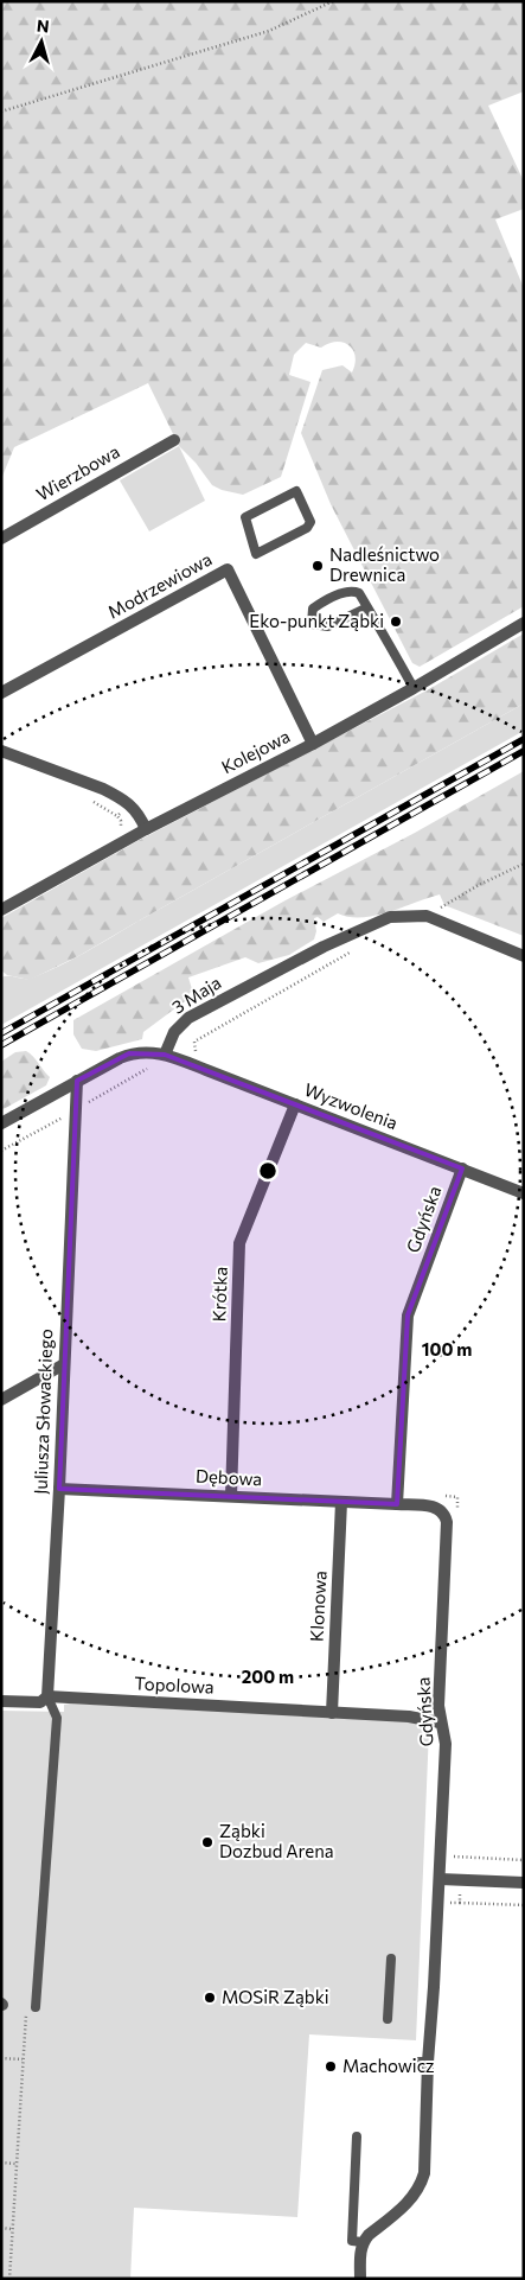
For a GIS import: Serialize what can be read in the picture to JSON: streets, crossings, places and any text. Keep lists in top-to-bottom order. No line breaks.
{"streets":{"street":["Wierzbowa","Modrzewiowa","Kolejowa","3 Maja","Wyzwolenia","Gdyńska","Krótka","Juliusza Słowackiego","Dębowa","Klonowa","Topolowa"]},"crossings":[["Modrzewiowa","Kolejowa"],["3 Maja","Wyzwolenia"],["Wyzwolenia","Gdyńska"],["Wyzwolenia","Krótka"],["Gdyńska","Dębowa"],["Gdyńska","Topolowa"],["Krótka","Dębowa"],["Juliusza Słowackiego","Dębowa"],["Juliusza Słowackiego","Topolowa"],["Dębowa","Klonowa"],["Klonowa","Topolowa"]],"places":["Nadleśnictwo Drewnica","Eko-punkt Ząbki","Ząbki Dozbud Arena","MOSiR Ząbki","Machowicz"],"north":"top","rings":["100 m","200 m"]}
